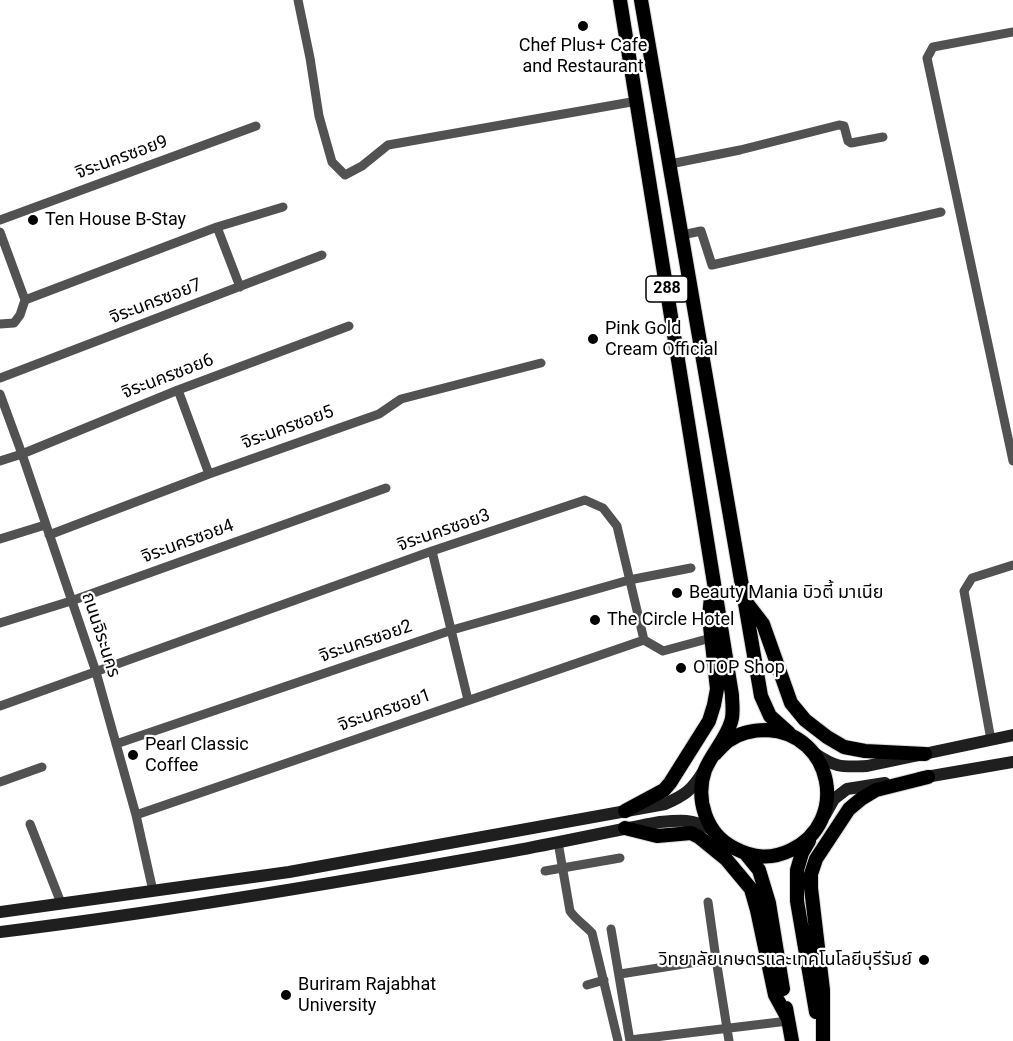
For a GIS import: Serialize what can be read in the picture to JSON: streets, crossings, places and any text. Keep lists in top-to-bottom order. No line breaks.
{"streets":{"main road":["288"],"street":["จิระนครซอย9","จิระนครซอย7","จิระนครซอย6","จิระนครซอย5","จิระนครซอย3","จิระนครซอย4","ถนนจิระนคร","จิระนครซอย2","จิระนครซอย1"]},"crossings":[["จิระนครซอย6","ถนนจิระนคร"],["จิระนครซอย5","ถนนจิระนคร"],["จิระนครซอย3","ถนนจิระนคร"],["จิระนครซอย3","จิระนครซอย2"],["จิระนครซอย3","จิระนครซอย1"],["จิระนครซอย4","ถนนจิระนคร"],["ถนนจิระนคร","จิระนครซอย2"],["ถนนจิระนคร","จิระนครซอย1"]],"places":["Chef Plus+ Cafe and Restaurant","Ten House B-Stay","Pink Gold Cream Official","Beauty Mania บิวตี้ มาเนีย","The Circle Hotel","OTOP Shop","Pearl Classic Coffee","วิทยาลัยเกษตรและเทคโนโลยีบุรีรัมย์","Buriram Rajabhat University"]}
